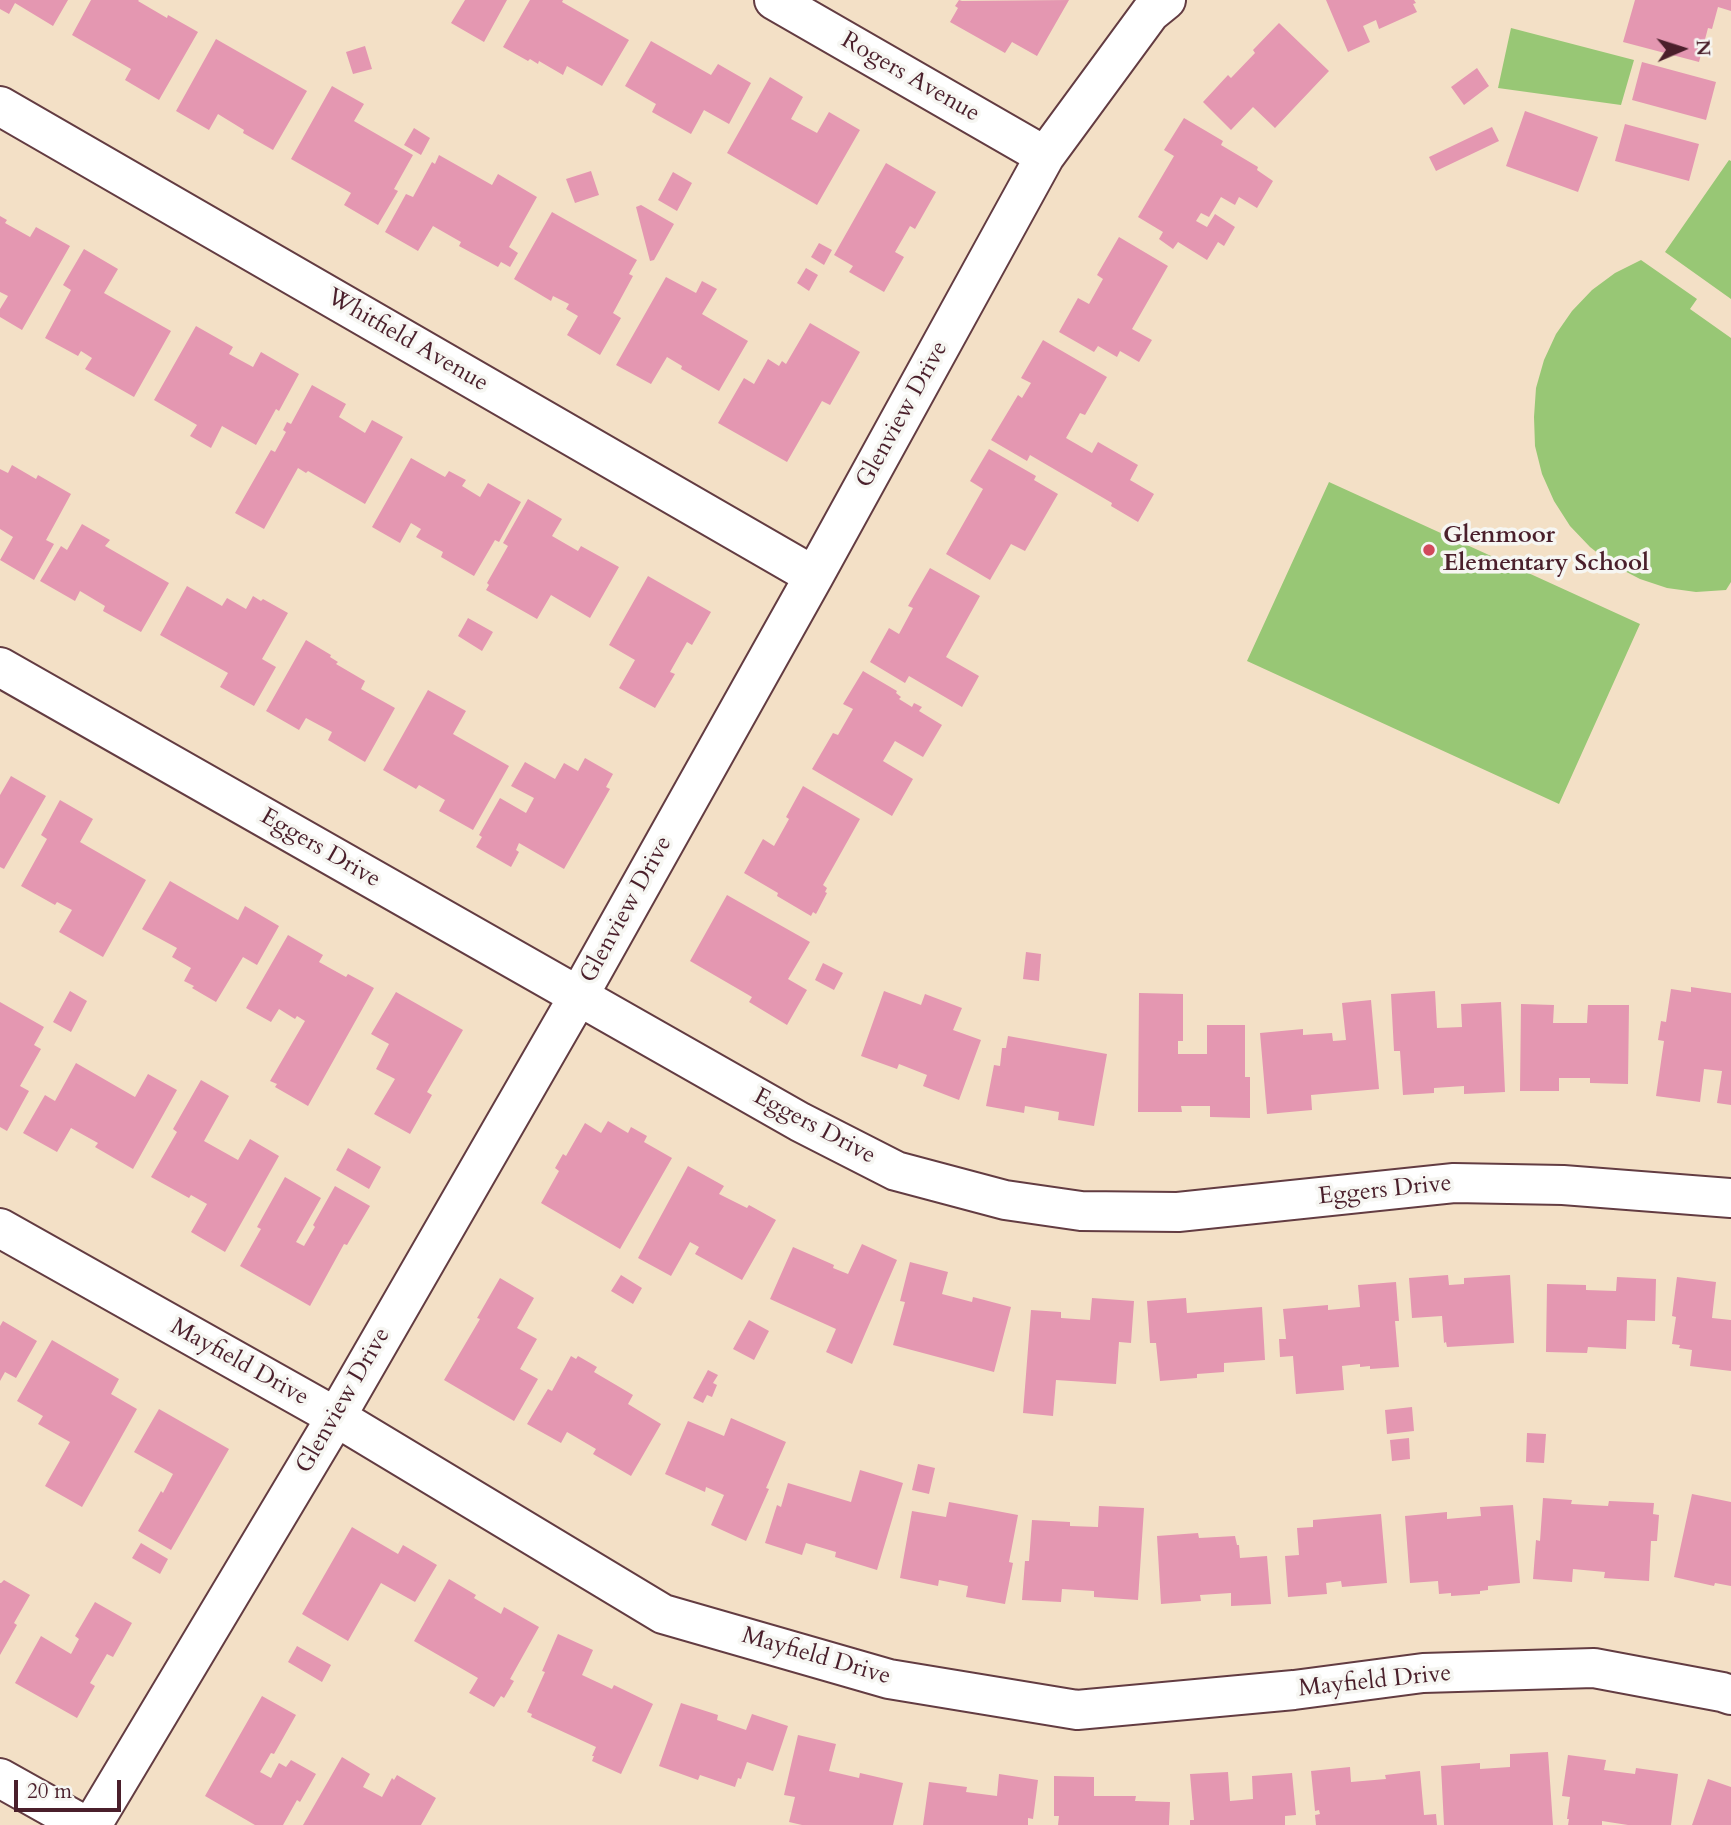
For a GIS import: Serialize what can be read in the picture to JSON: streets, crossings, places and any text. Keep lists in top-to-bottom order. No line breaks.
{"streets":{"street":["Rogers Avenue","Whitfield Avenue","Glenview Drive","Eggers Drive","Mayfield Drive"]},"crossings":[["Rogers Avenue","Glenview Drive"],["Whitfield Avenue","Glenview Drive"],["Glenview Drive","Eggers Drive"],["Glenview Drive","Mayfield Drive"]],"places":["Glenmoor Elementary School"],"scale_bar":"20 m","north":"right"}
